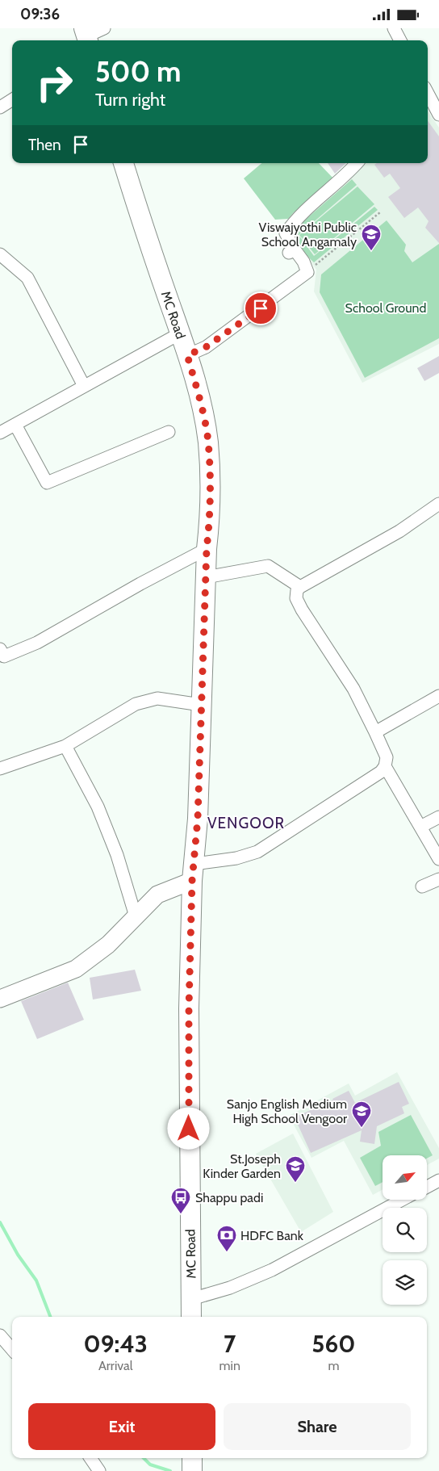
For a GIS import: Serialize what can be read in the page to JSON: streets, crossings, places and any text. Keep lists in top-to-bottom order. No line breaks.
{"streets":{"main road":["MC Road"]},"districts":["VENGOOR"],"parks":["School Ground"],"places":{"school or university":["Viswajyothi Public School Angamaly","Sanjo English Medium High School Vengoor","St.Joseph Kinder Garden"],"bus stop":["Shappu padi"],"bank":["HDFC Bank"]},"north":"top right","page":{"status":"09:36","turn":["500 m","Turn right"],"then":"Then","eta":["09:43","Arrival","7","min","560","m"],"buttons":["Exit","Share"]}}
